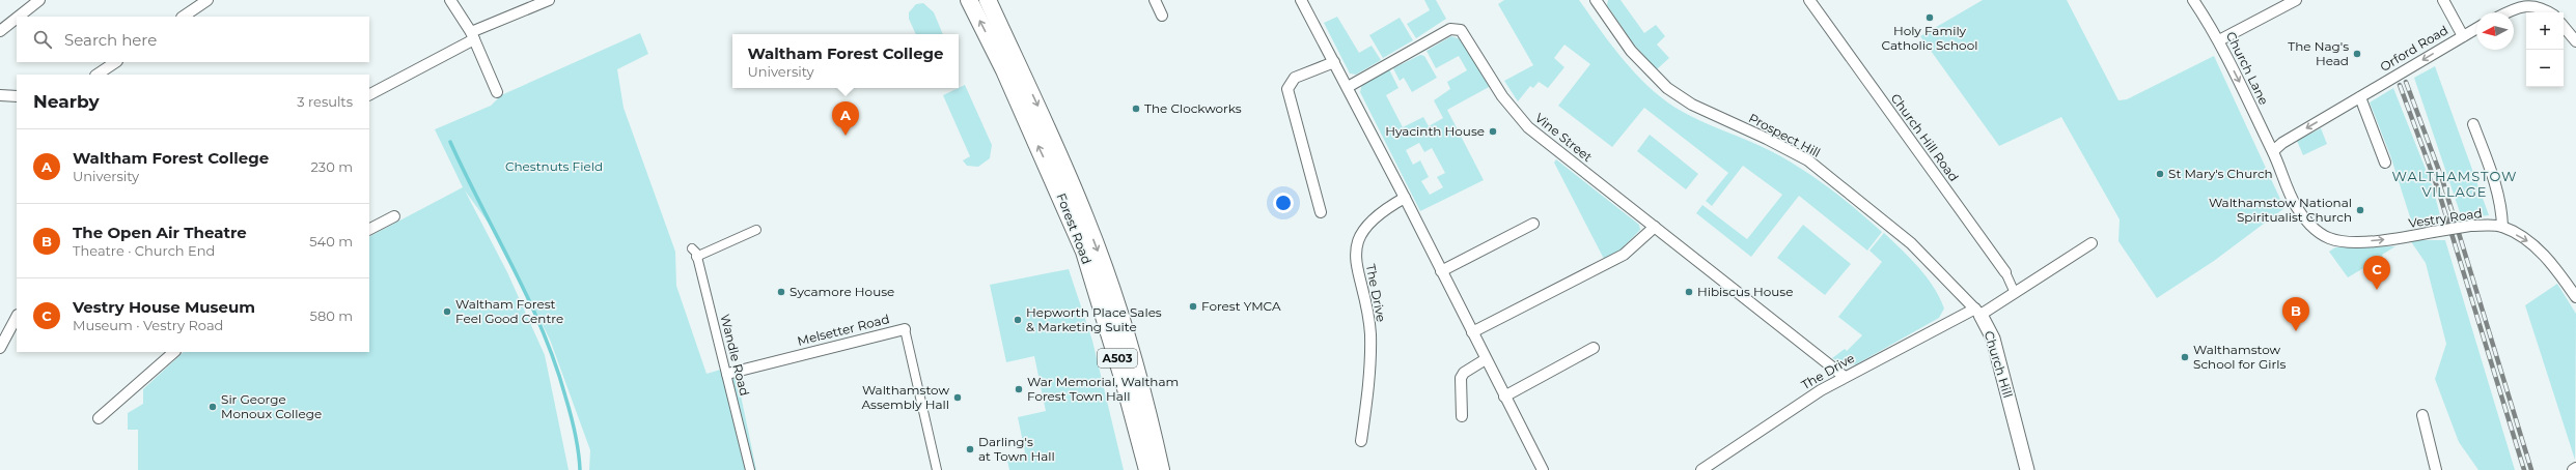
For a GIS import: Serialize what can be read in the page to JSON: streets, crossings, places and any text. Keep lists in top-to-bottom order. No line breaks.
{"streets":{"main road":["Forest Road","A503"],"street":["Orford Road","Church Lane","Prospect Hill","Vine Street","Church Hill Road","Vestry Road","The Drive","Melsetter Road","Wandle Road","Church Hill"]},"crossings":[["Orford Road","Church Lane"],["Church Lane","Vestry Road"],["Prospect Hill","The Drive"],["Prospect Hill","Church Hill"],["Vine Street","The Drive"],["Church Hill Road","Church Hill"],["The Drive","Church Hill"],["Melsetter Road","Wandle Road"]],"one_way":["Orford Road","Church Lane","Vestry Road"],"districts":["WALTHAMSTOW VILLAGE"],"parks":["Chestnuts Field"],"places":["Holy Family Catholic School","The Nag's Head","The Clockworks","Hyacinth House","St Mary's Church","Walthamstow National Spiritualist Church","Sycamore House","Hibiscus House","Forest YMCA","Waltham Forest Feel Good Centre","Hepworth Place Sales & Marketing Suite","Walthamstow School for Girls","War Memorial, Waltham Forest Town Hall","Walthamstow Assembly Hall","Sir George Monoux College","Darling's at Town Hall"],"north":"left","page":{"map_buttons":["+","−"],"search":"Search here","popup":["Waltham Forest College","University"],"heading":["Nearby","3 results"],"pins":["A","C","B"],"list":[{"mark":"A","name":"Waltham Forest College","note":"University","value":"230 m"},{"mark":"B","name":"The Open Air Theatre","note":"Theatre · Church End","value":"540 m"},{"mark":"C","name":"Vestry House Museum","note":"Museum · Vestry Road","value":"580 m"}]}}
